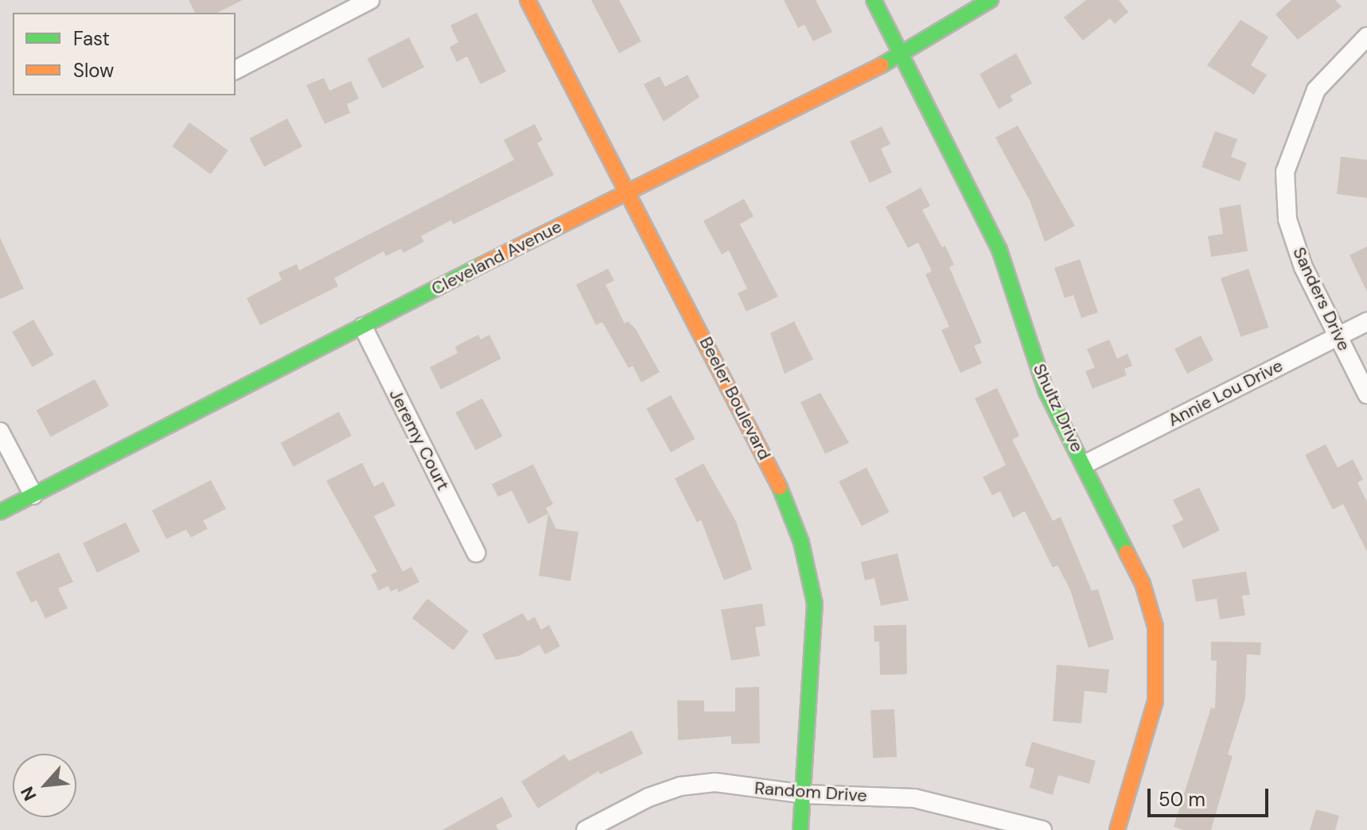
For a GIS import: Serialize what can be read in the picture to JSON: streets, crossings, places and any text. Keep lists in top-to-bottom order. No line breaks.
{"streets":{"street":["Cleveland Avenue","Sanders Drive","Annie Lou Drive","Beeler Boulevard","Shultz Drive","Jeremy Court","Random Drive"]},"crossings":[["Cleveland Avenue","Beeler Boulevard"],["Cleveland Avenue","Shultz Drive"],["Cleveland Avenue","Jeremy Court"],["Sanders Drive","Annie Lou Drive"],["Annie Lou Drive","Shultz Drive"],["Beeler Boulevard","Random Drive"]],"legend":["Fast","Slow"],"scale_bar":"50 m","north":"bottom left"}
